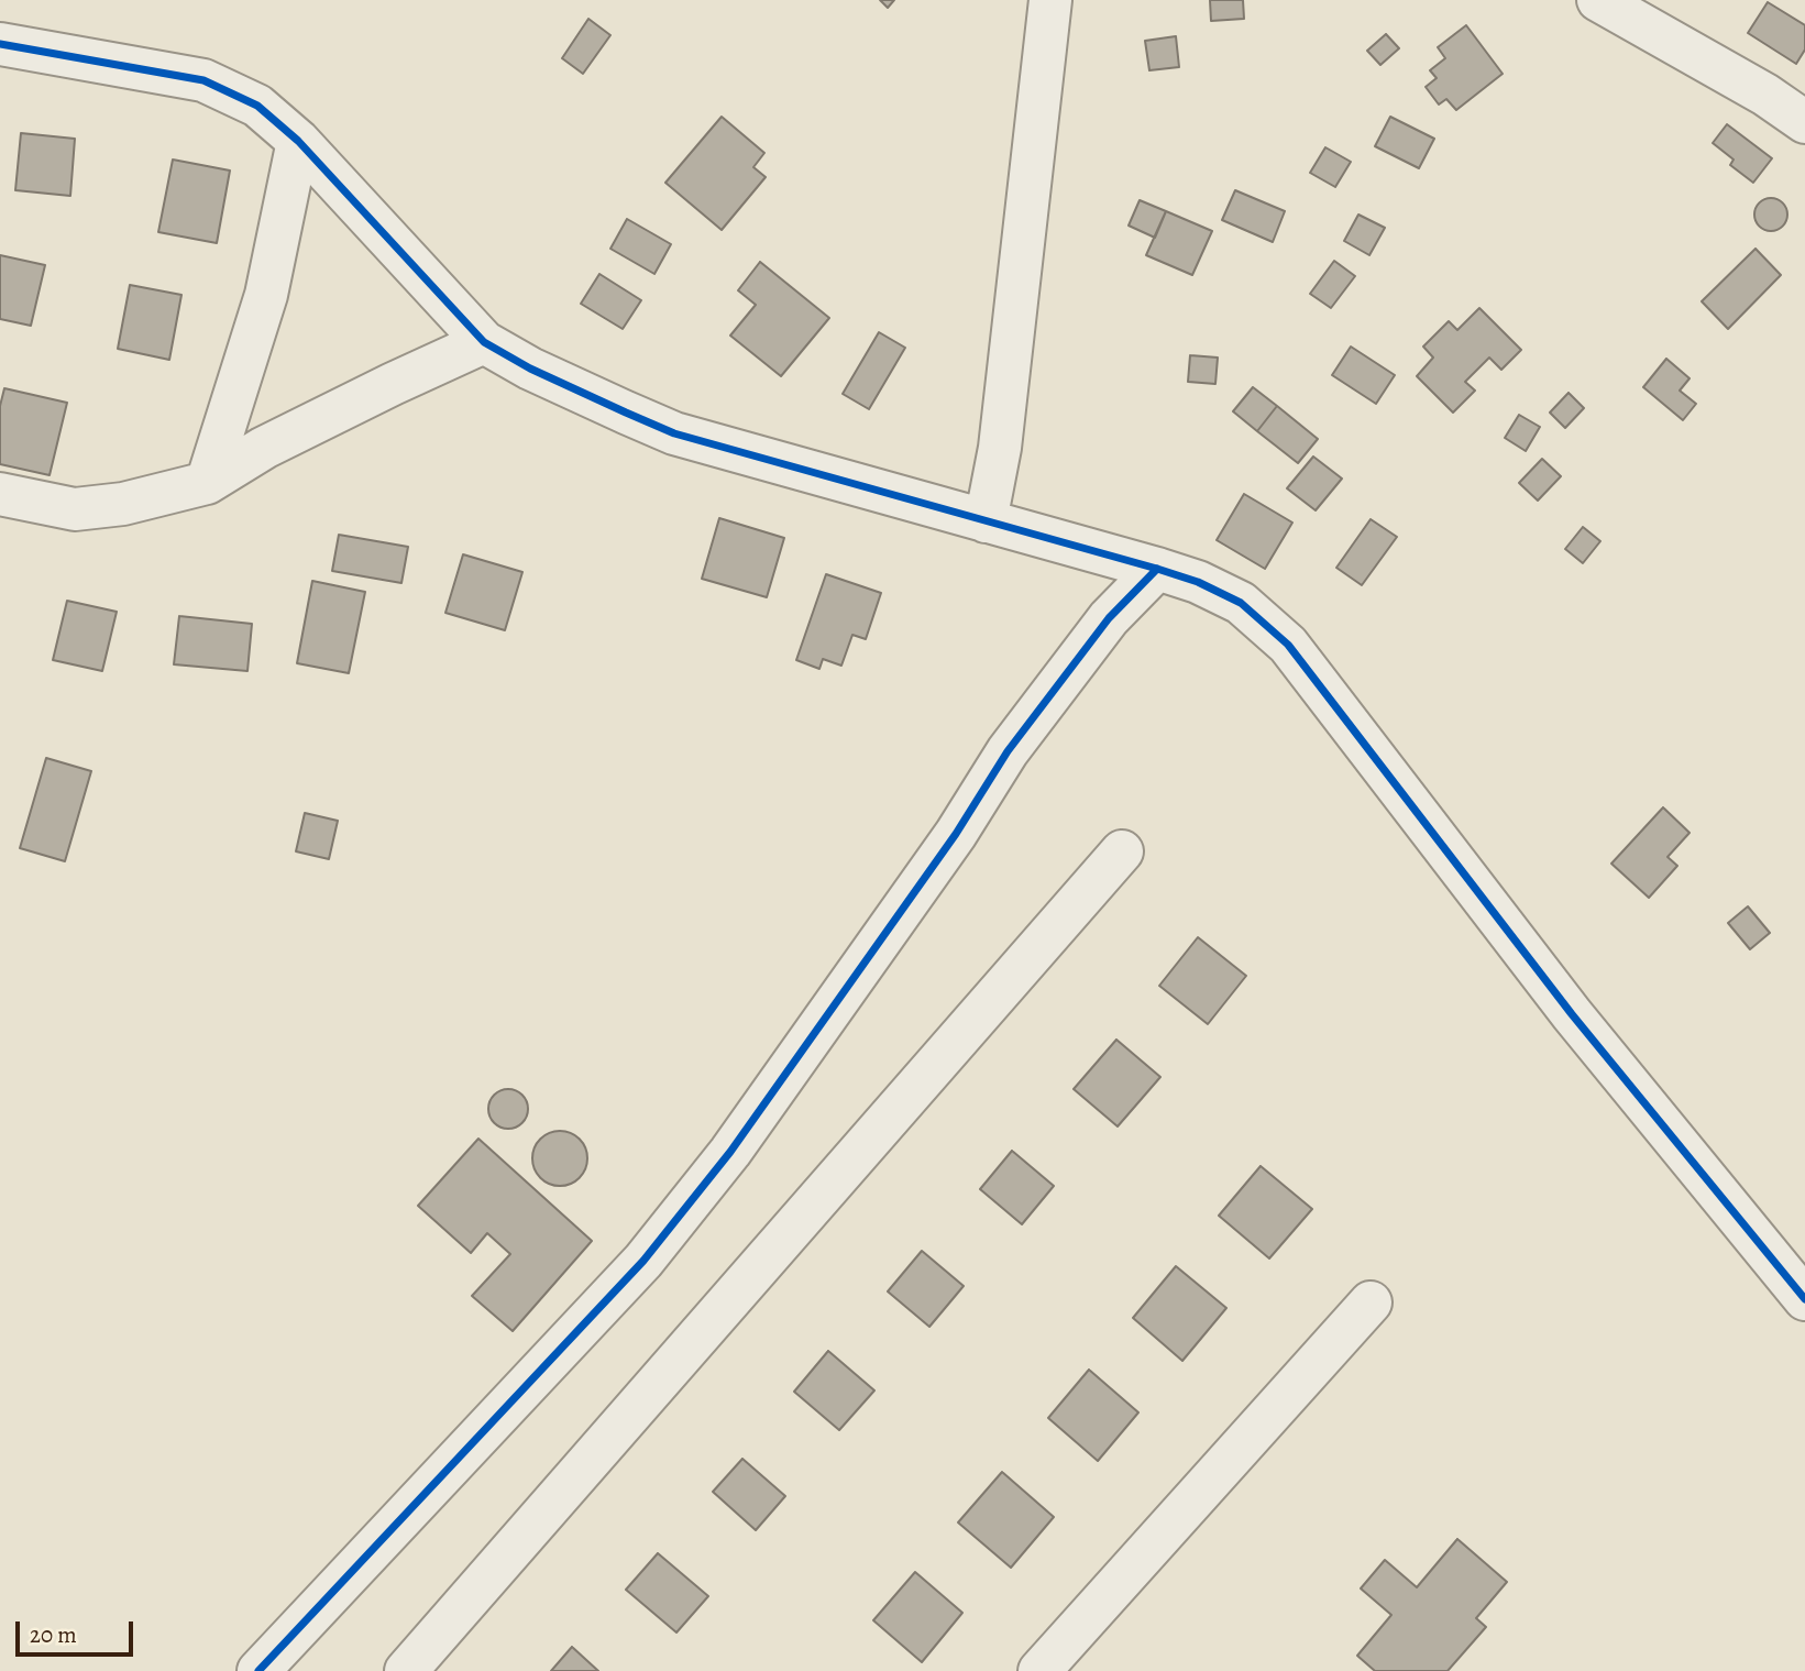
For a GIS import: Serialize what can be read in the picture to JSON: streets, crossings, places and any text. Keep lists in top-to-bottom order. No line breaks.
{"scale_bar":"20 m"}
